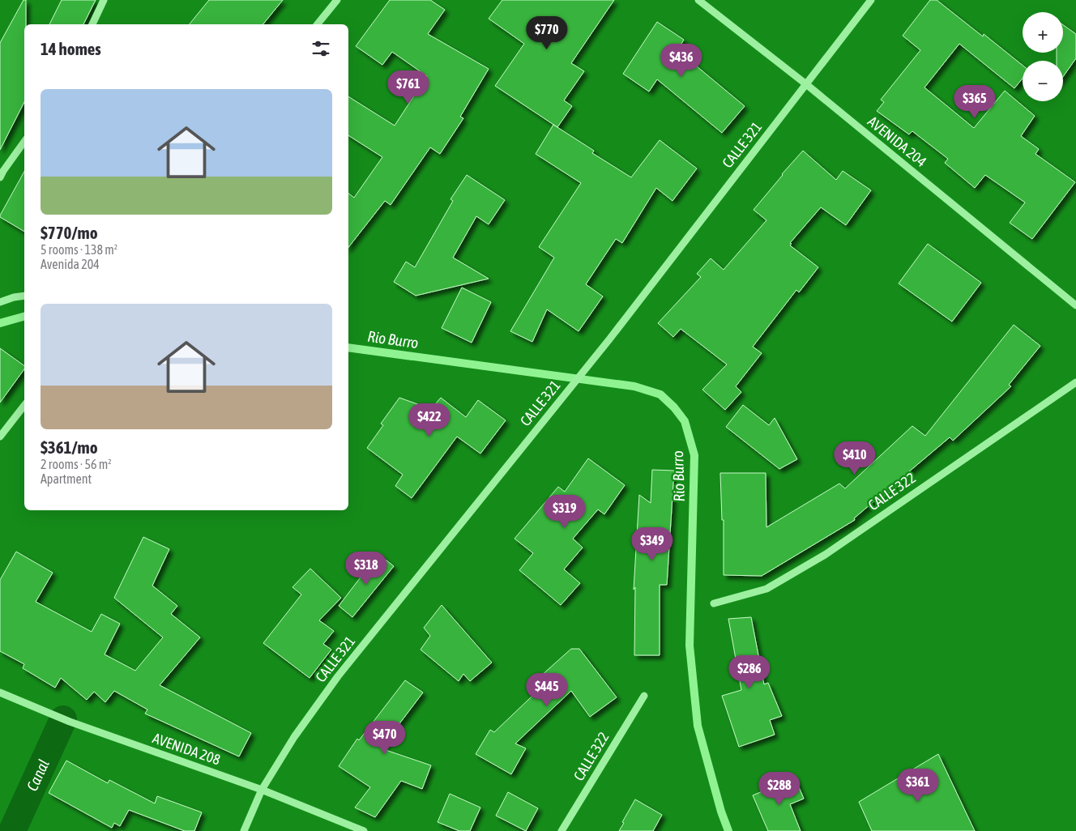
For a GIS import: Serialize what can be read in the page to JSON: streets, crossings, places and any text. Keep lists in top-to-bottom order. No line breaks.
{"streets":{"street":["AVENIDA 204","CALLE 321","CALLE 322","AVENIDA 208"]},"crossings":[["AVENIDA 204","CALLE 321"],["CALLE 321","AVENIDA 208"]],"water":["Rio Burro","Canal"],"page":{"map_buttons":["+","−"],"price":["$770","$436","$761","$365","$422","$410","$319","$349","$318","$286","$445","$470","$361","$288"],"heading":"14 homes","list":[{"name":"$770/mo","note":"5 rooms · 138 m² · Avenida 204"},{"name":"$361/mo","note":"2 rooms · 56 m² · Apartment"}]}}
